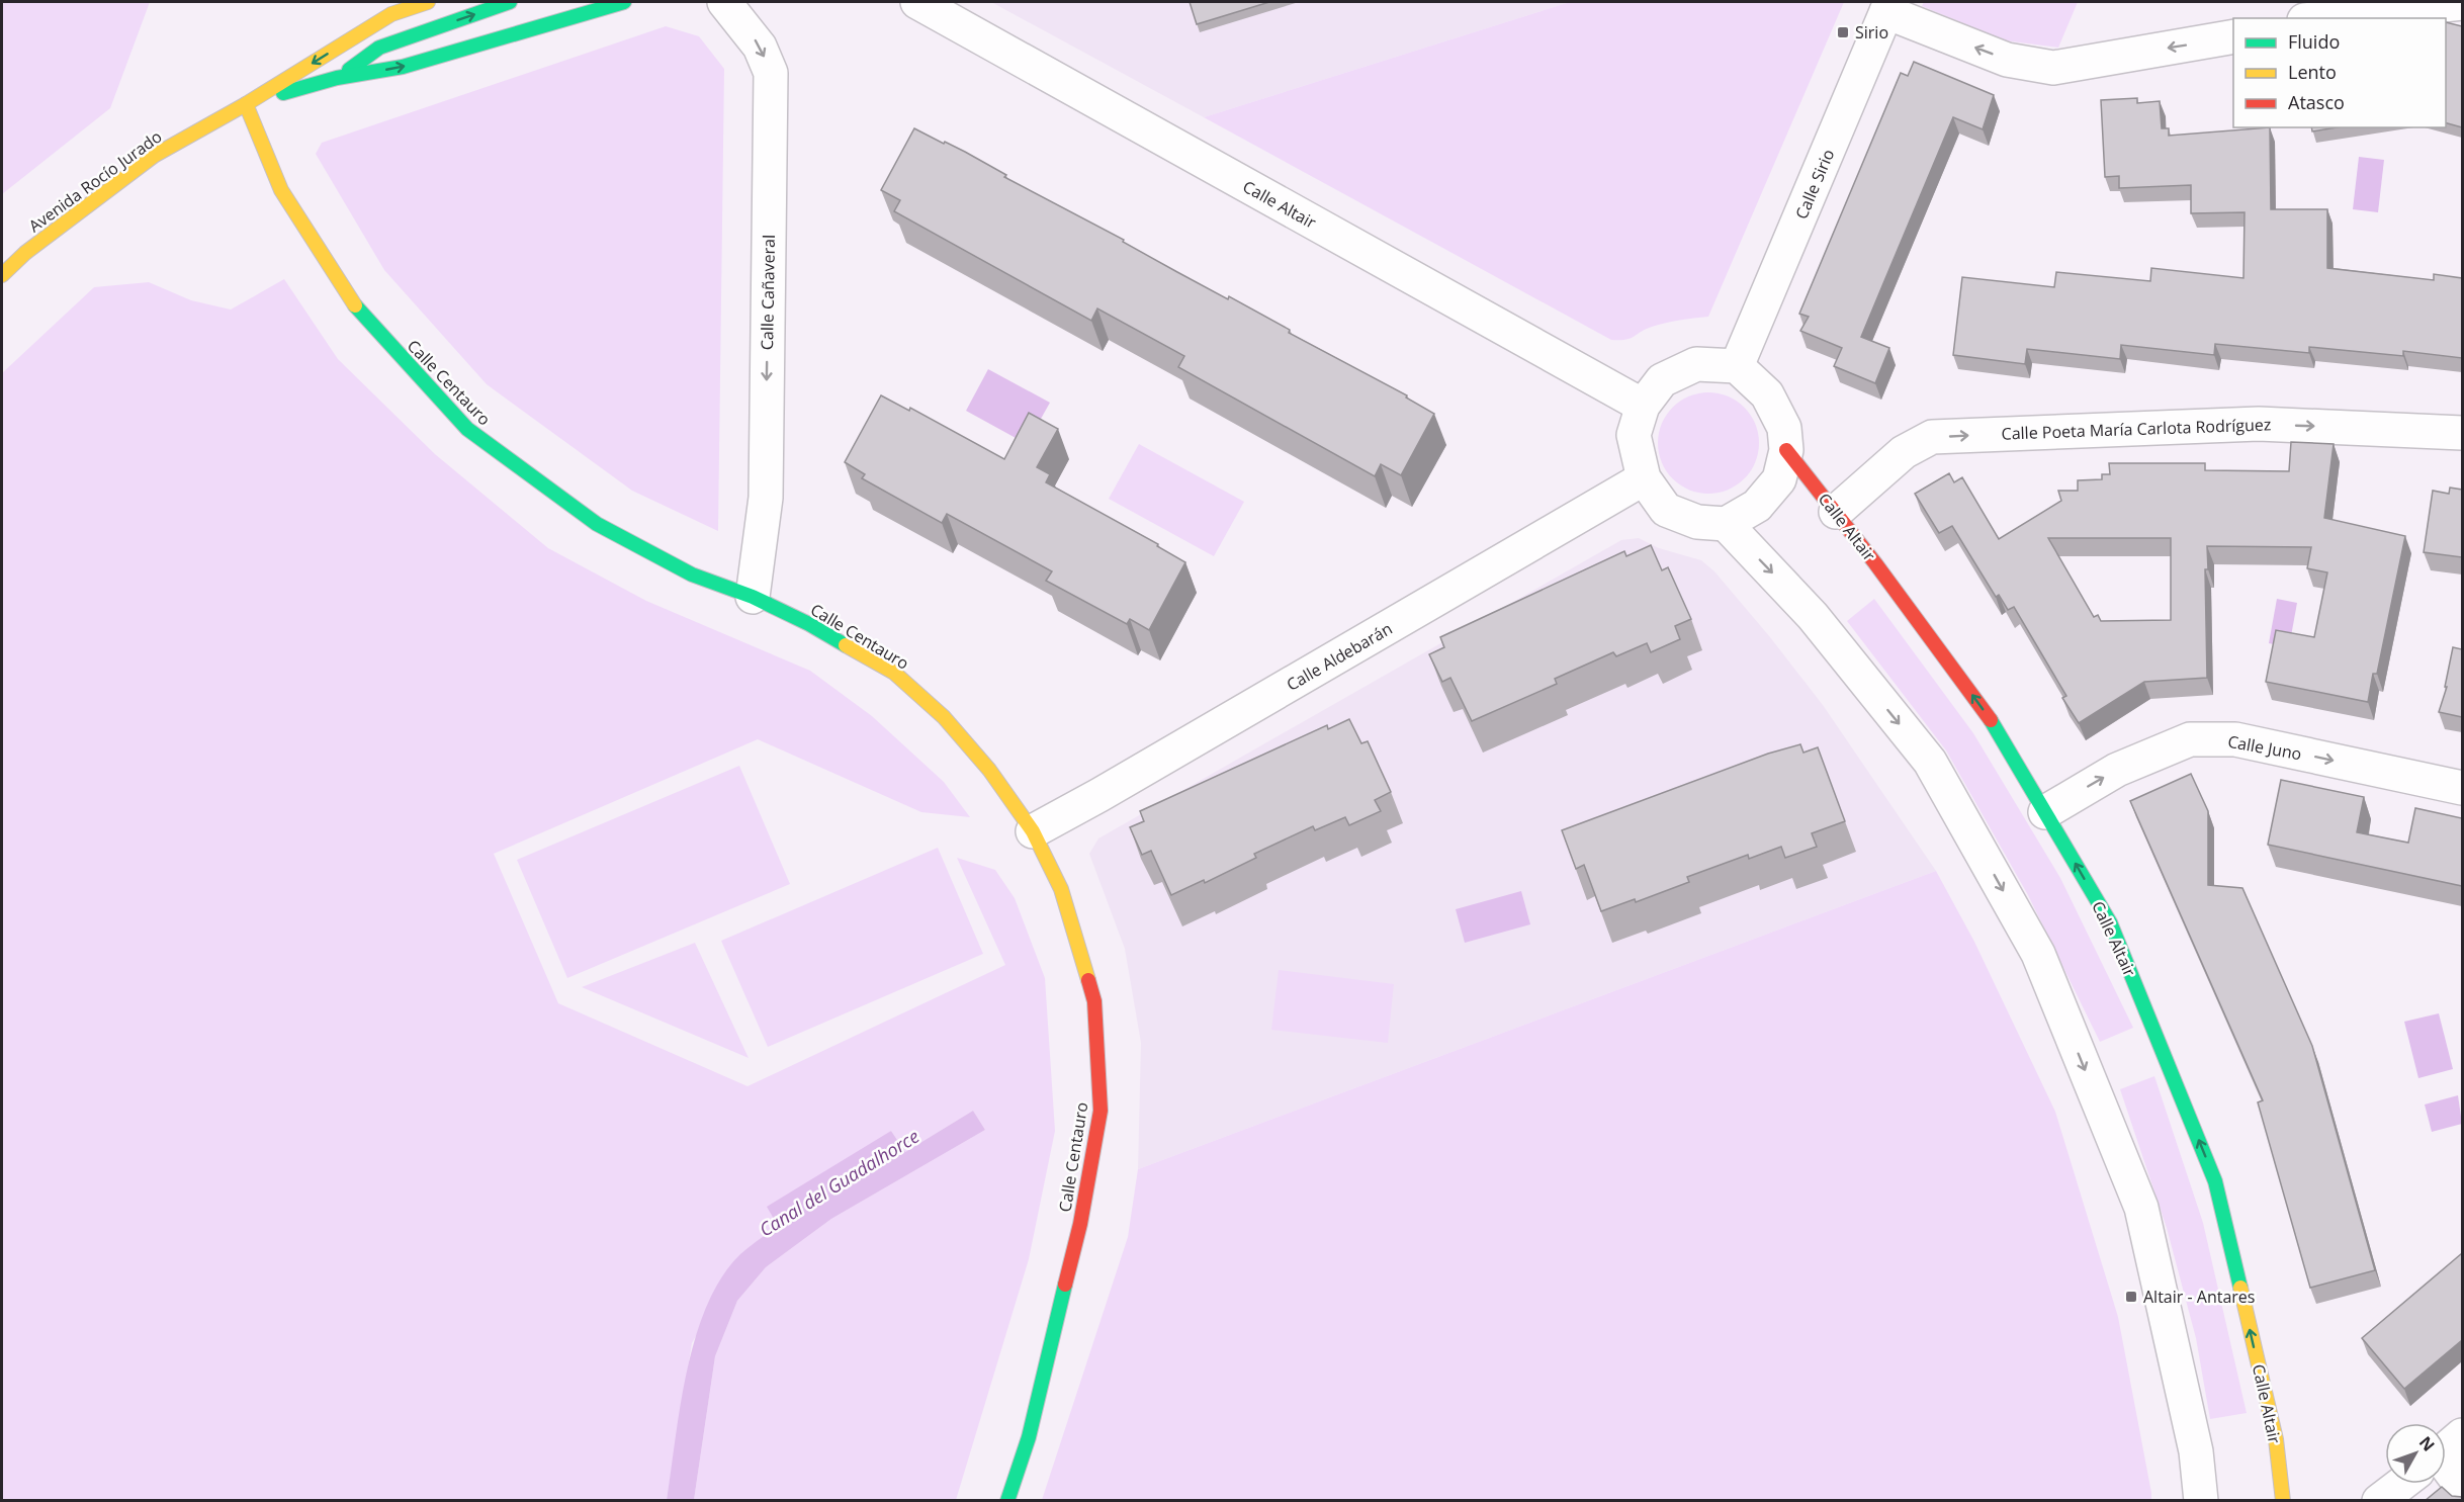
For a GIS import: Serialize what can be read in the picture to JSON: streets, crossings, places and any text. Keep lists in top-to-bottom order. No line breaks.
{"streets":{"street":["Avenida Rocío Jurado","Calle Sirio","Calle Altair","Calle Cañaveral","Calle Centauro","Calle Poeta María Carlota Rodríguez","Calle Aldebarán","Calle Juno"]},"crossings":[["Avenida Rocío Jurado","Calle Centauro"],["Calle Sirio","Calle Altair"],["Calle Sirio","Calle Aldebarán"],["Calle Altair","Calle Poeta María Carlota Rodríguez"],["Calle Altair","Calle Aldebarán"],["Calle Altair","Calle Juno"],["Calle Cañaveral","Calle Centauro"],["Calle Centauro","Calle Aldebarán"]],"one_way":["Calle Cañaveral","Calle Poeta María Carlota Rodríguez","Calle Juno"],"water":["Canal del Guadalhorce"],"places":{"transit":["Sirio","Altair - Antares"]},"legend":["Fluido","Lento","Atasco"],"north":"top right"}
